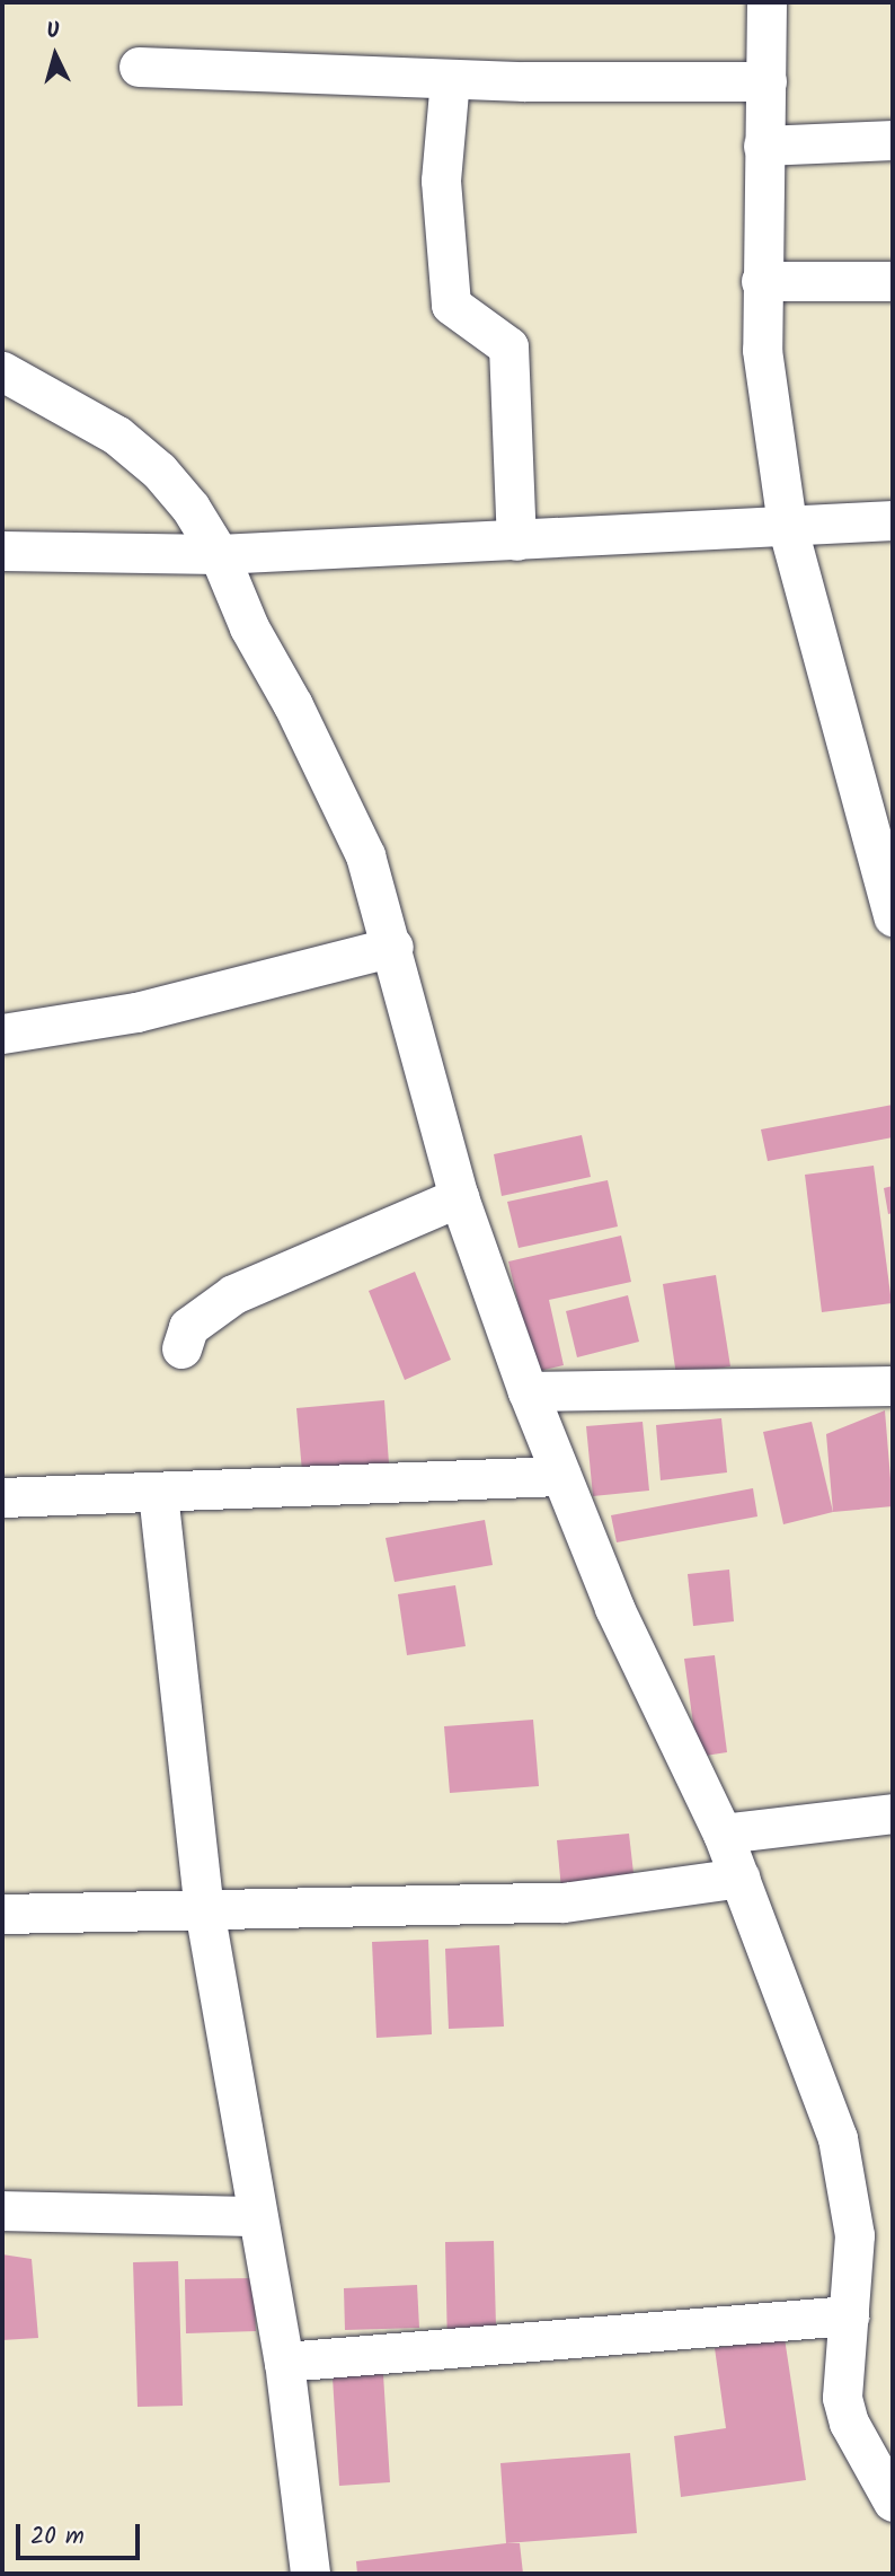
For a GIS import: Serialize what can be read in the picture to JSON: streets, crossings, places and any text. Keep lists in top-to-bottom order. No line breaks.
{"scale_bar":"20 m","north":"top"}
